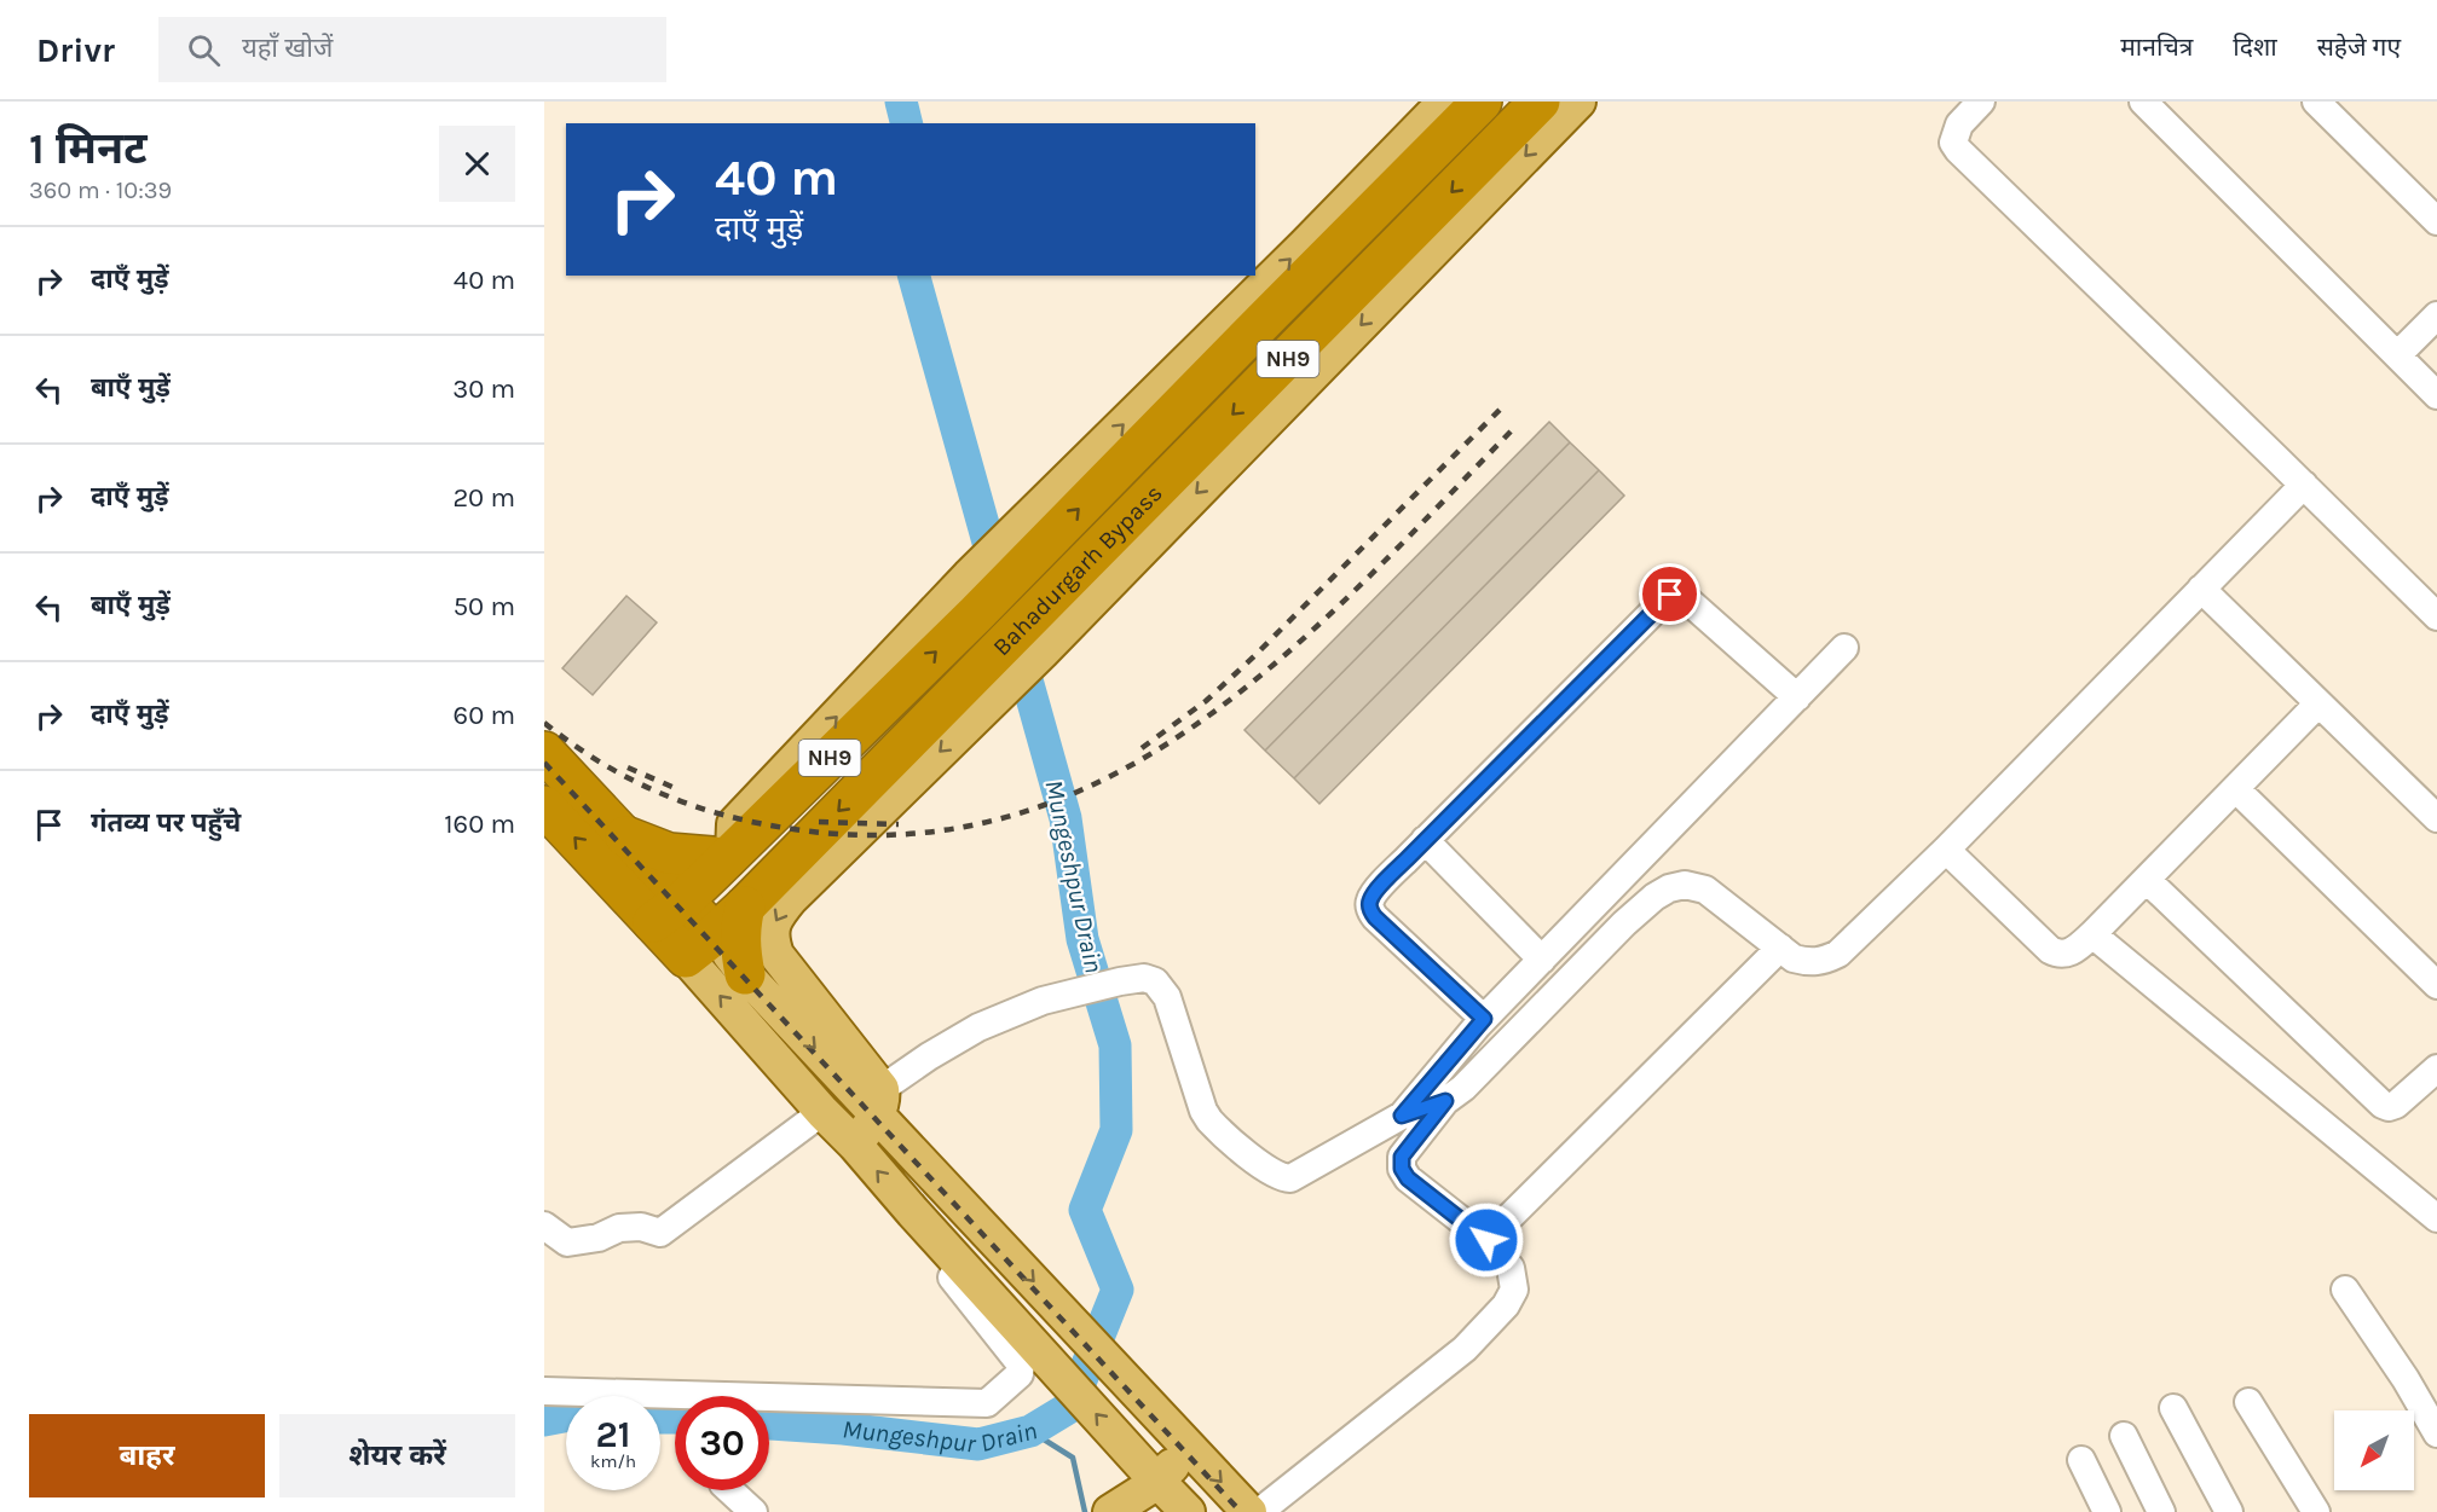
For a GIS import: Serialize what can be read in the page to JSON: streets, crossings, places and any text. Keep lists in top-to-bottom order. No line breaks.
{"streets":{"highway":["NH9","Bahadurgarh Bypass"]},"water":["Mungeshpur Drain"],"north":"bottom left","page":{"header":"Drivr","search":"यहाँ खोजें","nav":["मानचित्र","दिशा","सहेजे गए"],"heading":["1 मिनट","360 m · 10:39"],"turn":["40 m","दाएँ मुड़ें"],"list":[{"name":"दाएँ मुड़ें","value":"40 m"},{"name":"बाएँ मुड़ें","value":"30 m"},{"name":"दाएँ मुड़ें","value":"20 m"},{"name":"बाएँ मुड़ें","value":"50 m"},{"name":"दाएँ मुड़ें","value":"60 m"},{"name":"गंतव्य पर पहुँचे","value":"160 m"}],"speed":"21 km/h","limit":"30","buttons":["बाहर","शेयर करें"]}}
